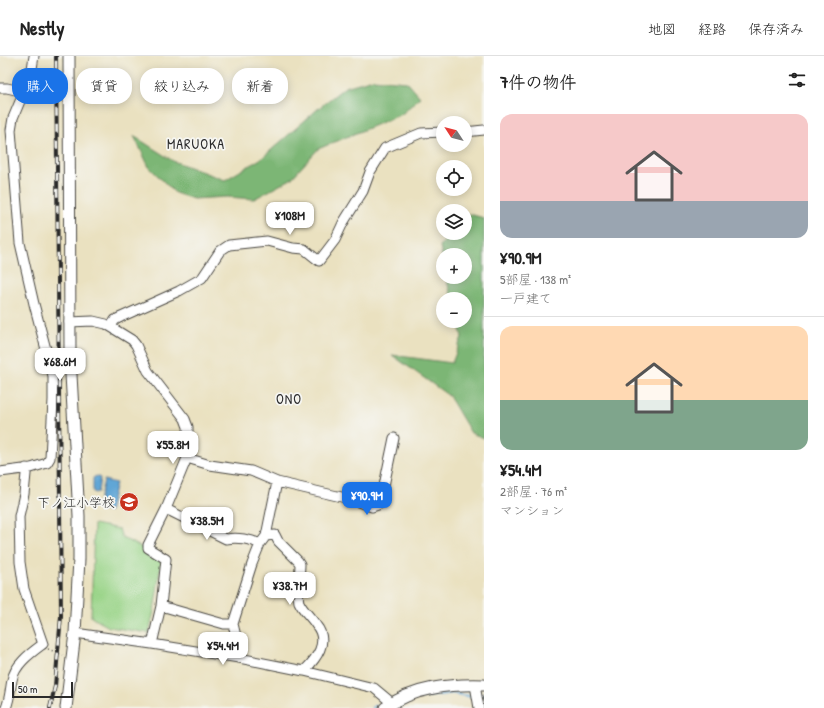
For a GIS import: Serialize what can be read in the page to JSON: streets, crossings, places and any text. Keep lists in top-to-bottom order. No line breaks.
{"districts":["MARUOKA","ONO"],"places":{"school or university":["下ノ江小学校"]},"scale_bar":"50 m","north":"top left","page":{"header":"Nestly","nav":["地図","経路","保存済み"],"heading":"7件の物件","chip":["購入","賃貸","絞り込み","新着"],"list":[{"name":"¥90.9M","note":"5部屋 · 138 m² · 一戸建て"},{"name":"¥54.4M","note":"2部屋 · 76 m² · マンション"}],"map_buttons":["+","−"],"price":["¥108M","¥68.6M","¥55.8M","¥90.9M","¥38.5M","¥38.7M","¥54.4M"],"scale":"50 m"}}
